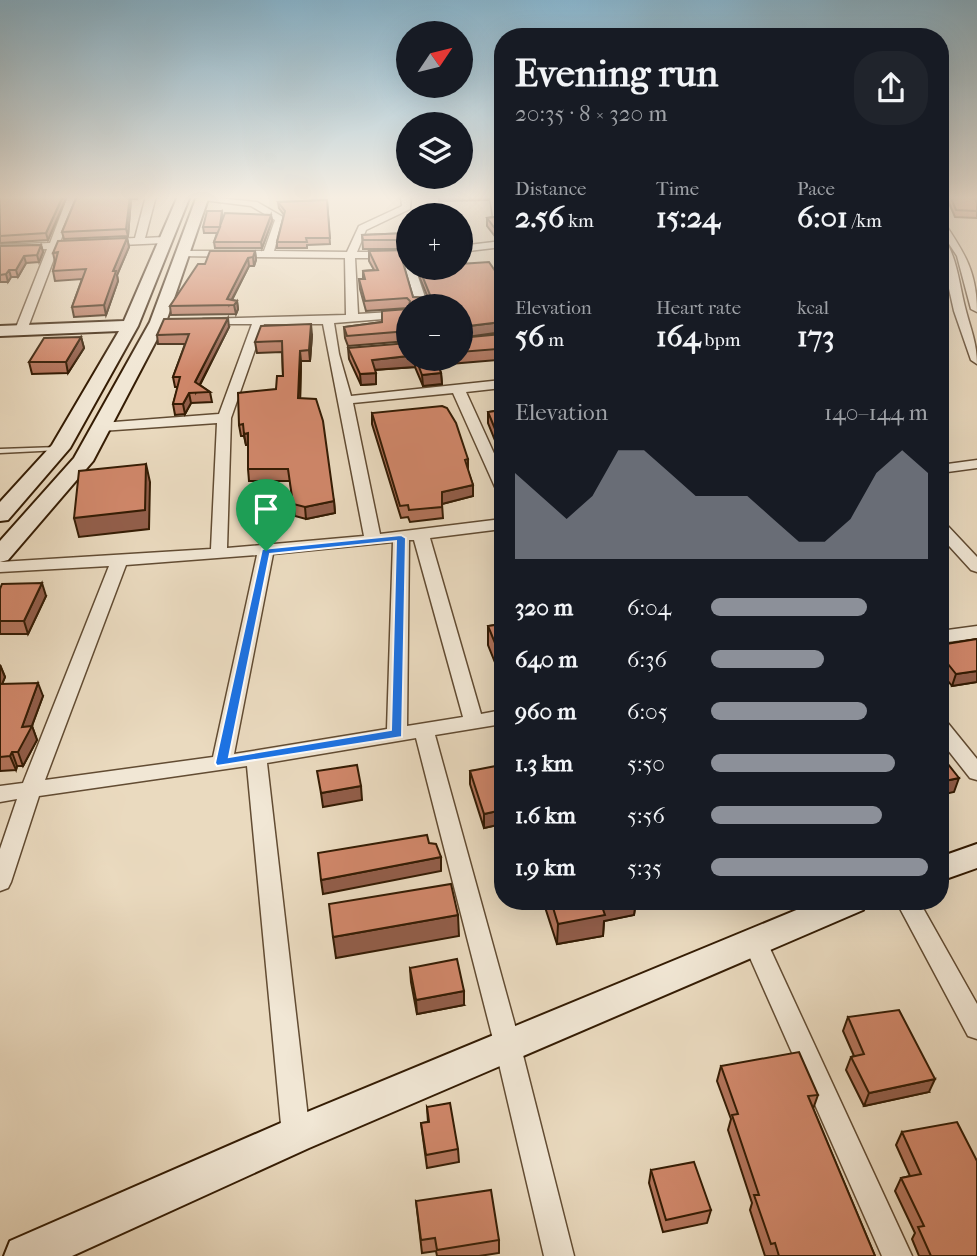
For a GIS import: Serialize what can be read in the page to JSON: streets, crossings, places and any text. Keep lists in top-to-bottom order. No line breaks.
{"north":"top right","page":{"map_buttons":["+","−"],"heading":["Evening run","20:35 · 8 × 320 m"],"stats":[["Distance","2.56 km"],["Time","15:24"],["Pace","6:01 /km"],["Elevation","56 m"],["Heart rate","164 bpm"],["kcal","173"]],"chart":["Elevation","140–144 m"],"list":[{"name":"320 m","note":"6:04"},{"name":"640 m","note":"6:36"},{"name":"960 m","note":"6:05"},{"name":"1.3 km","note":"5:50"},{"name":"1.6 km","note":"5:56"},{"name":"1.9 km","note":"5:35"}]}}
